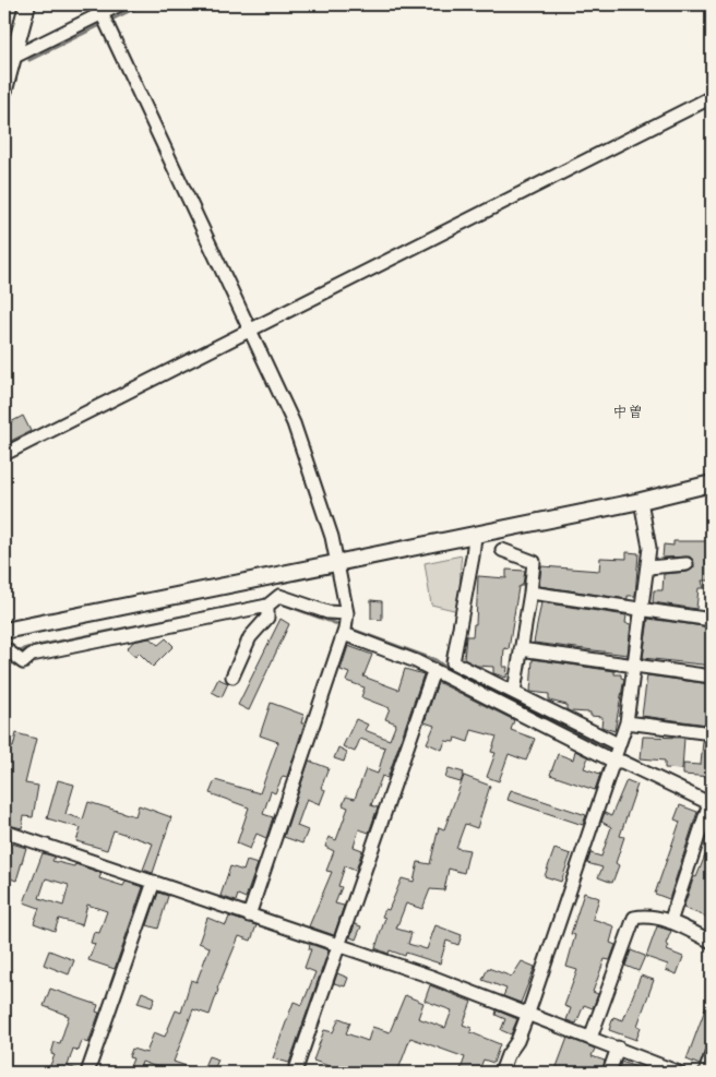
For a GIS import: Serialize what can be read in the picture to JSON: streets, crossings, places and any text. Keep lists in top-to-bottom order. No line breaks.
{"districts":["中曽"]}
